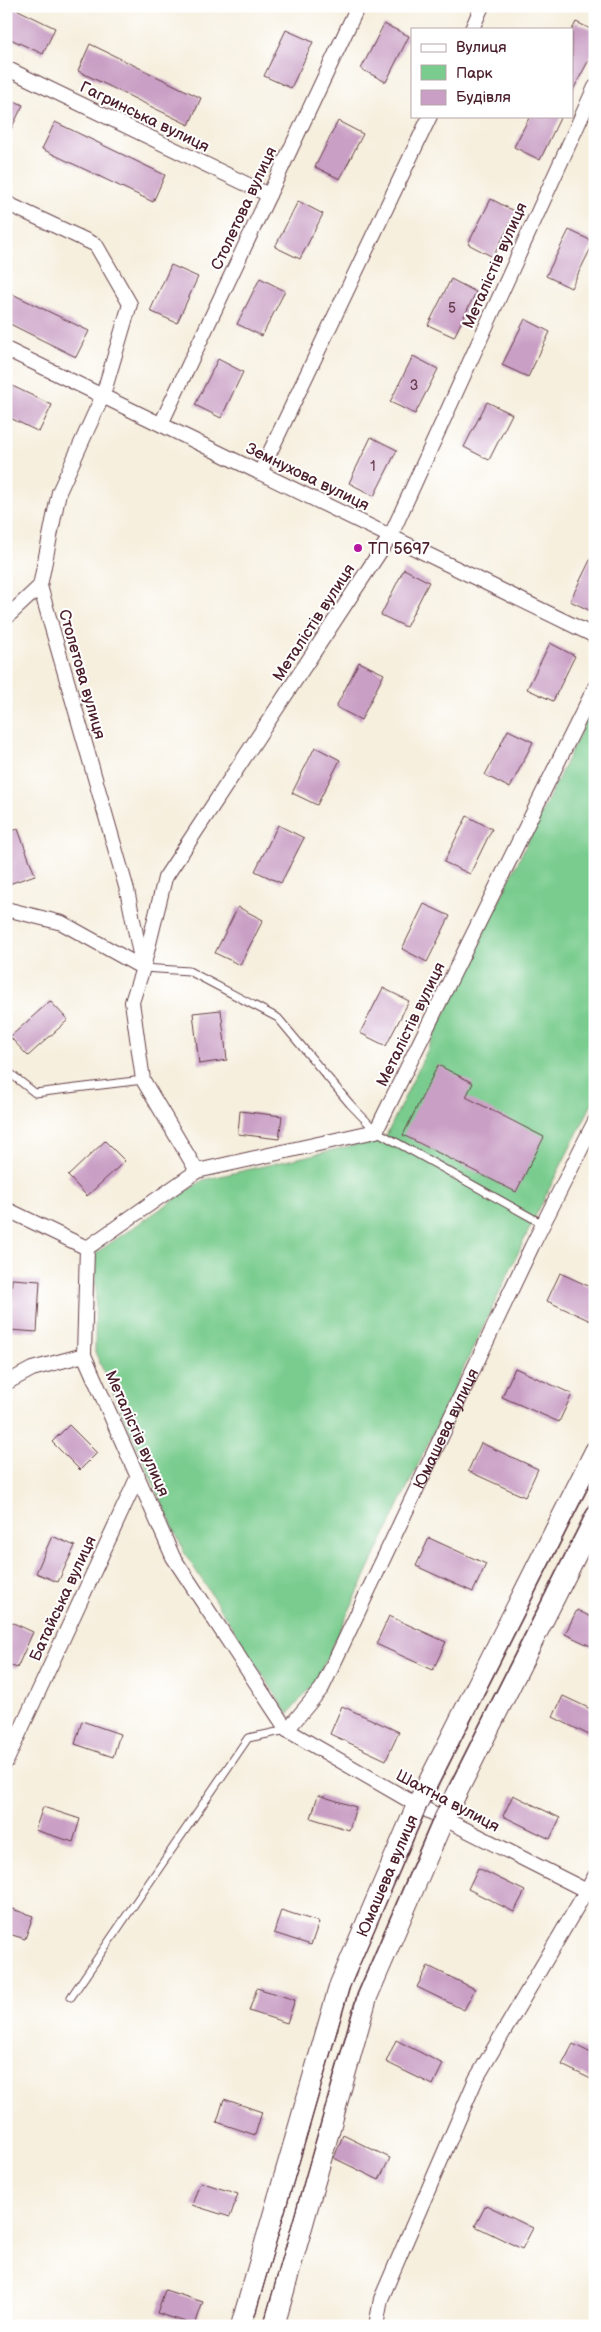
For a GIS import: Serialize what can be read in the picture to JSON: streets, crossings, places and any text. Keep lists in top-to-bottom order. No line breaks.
{"streets":{"main road":["Юмашева вулиця"],"street":["Гагринська вулиця","Столетова вулиця","Металістів вулиця","Земнухова вулиця","Батайська вулиця","Шахтна вулиця"]},"crossings":[["Гагринська вулиця","Столетова вулиця"],["Столетова вулиця","Металістів вулиця"],["Столетова вулиця","Земнухова вулиця"],["Металістів вулиця","Земнухова вулиця"],["Металістів вулиця","Юмашева вулиця"],["Металістів вулиця","Батайська вулиця"],["Металістів вулиця","Шахтна вулиця"],["Юмашева вулиця","Шахтна вулиця"]],"places":["ТП 5697"],"house_numbers":["5","3","1"],"legend":["Вулиця","Парк","Будівля"]}
